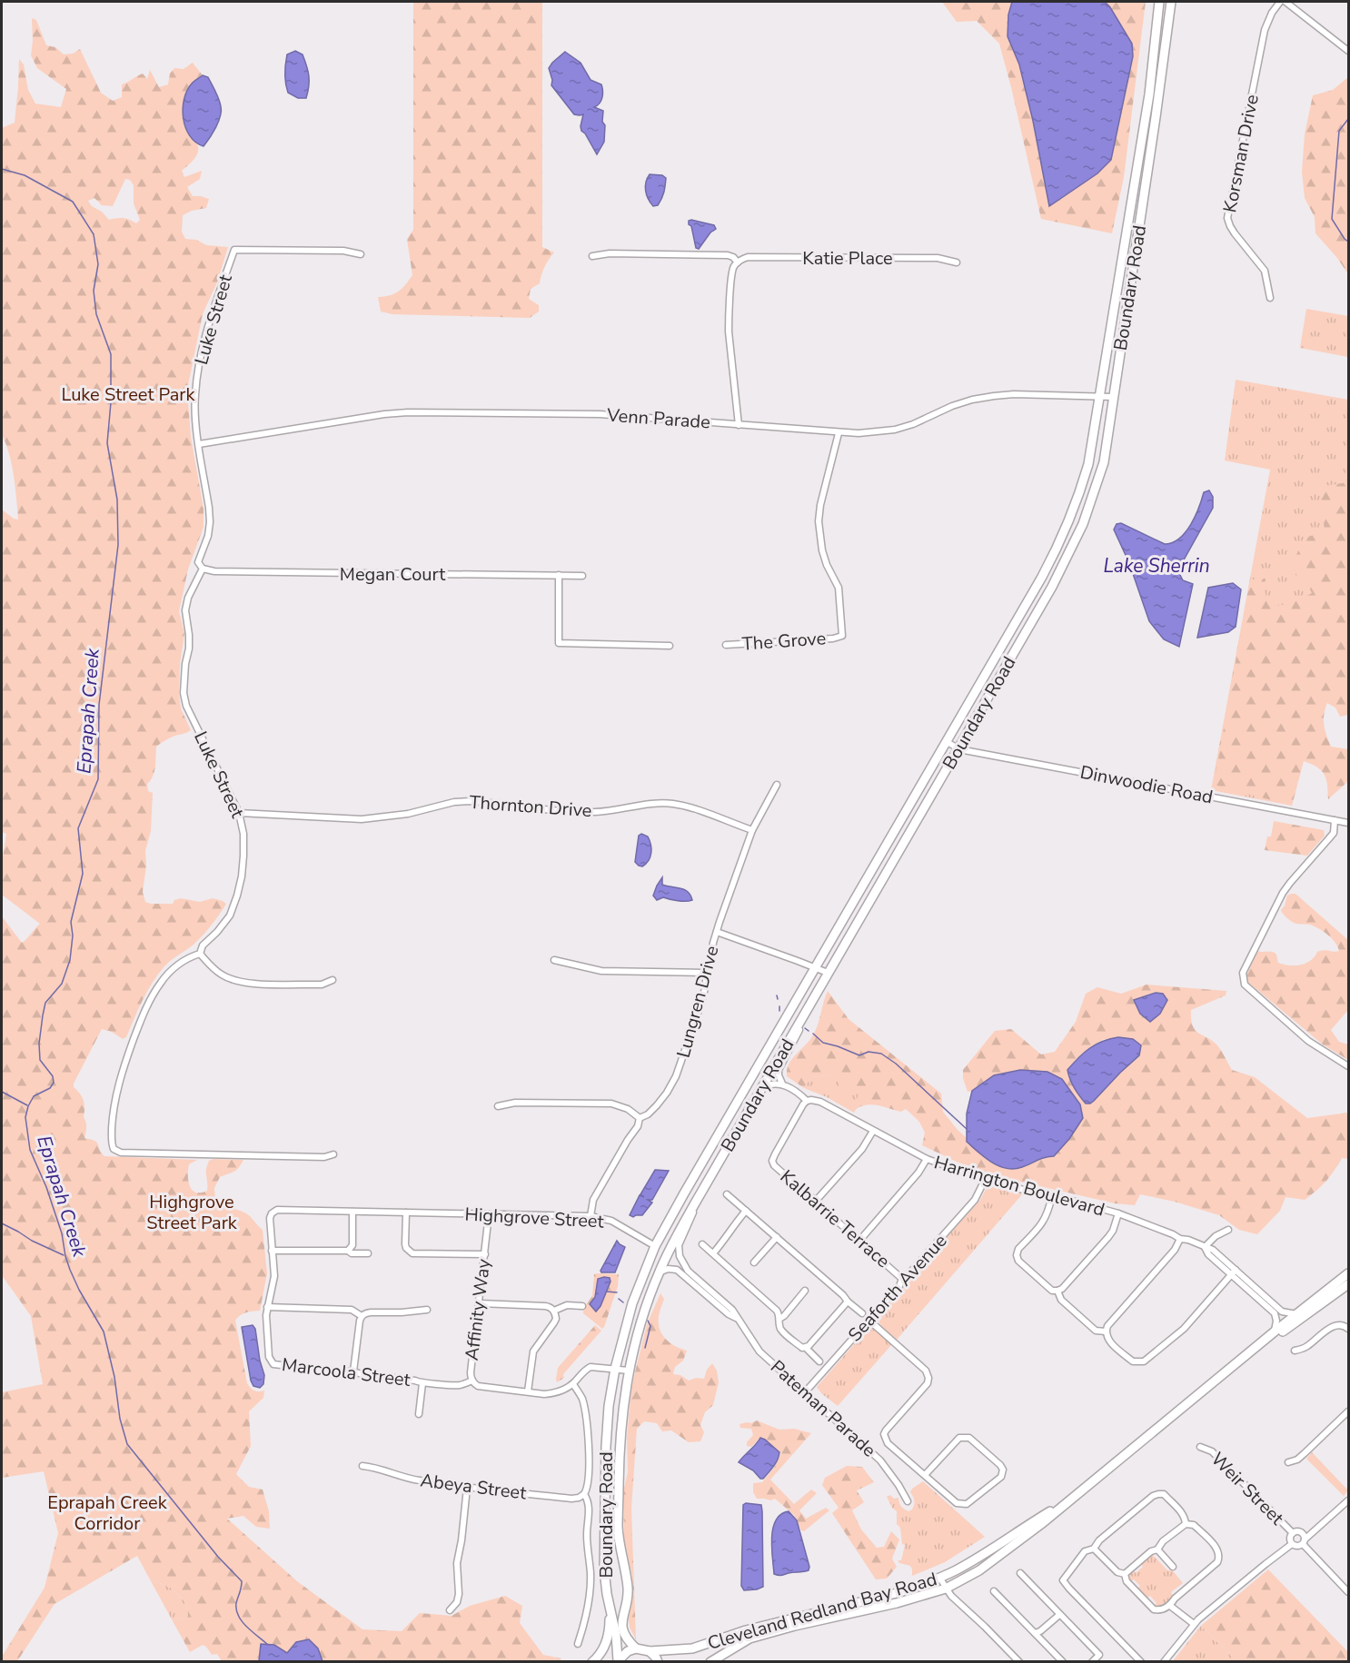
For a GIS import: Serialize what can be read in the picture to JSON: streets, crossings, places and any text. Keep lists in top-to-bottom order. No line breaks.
{"streets":{"highway":["Boundary Road","Cleveland Redland Bay Road"],"street":["Korsman Drive","Katie Place","Luke Street","Venn Parade","Megan Court","The Grove","Dinwoodie Road","Thornton Drive","Lungren Drive","Harrington Boulevard","Highgrove Street","Kalbarrie Terrace","Seaforth Avenue","Affinity Way","Marcoola Street","Pateman Parade","Abeya Street","Weir Street"]},"crossings":[["Boundary Road","Venn Parade"],["Boundary Road","Dinwoodie Road"],["Boundary Road","Highgrove Street"],["Boundary Road","Affinity Way"],["Boundary Road","Pateman Parade"],["Boundary Road","Abeya Street"],["Boundary Road","Cleveland Redland Bay Road"],["Luke Street","Venn Parade"],["Luke Street","Megan Court"],["Luke Street","Thornton Drive"],["Venn Parade","The Grove"],["Thornton Drive","Lungren Drive"],["Lungren Drive","Highgrove Street"],["Harrington Boulevard","Kalbarrie Terrace"],["Harrington Boulevard","Seaforth Avenue"],["Highgrove Street","Affinity Way"],["Highgrove Street","Marcoola Street"],["Kalbarrie Terrace","Seaforth Avenue"],["Seaforth Avenue","Pateman Parade"],["Affinity Way","Marcoola Street"]],"water":["Lake Sherrin","Eprapah Creek"],"parks":["Luke Street Park","Highgrove Street Park","Eprapah Creek Corridor"]}
